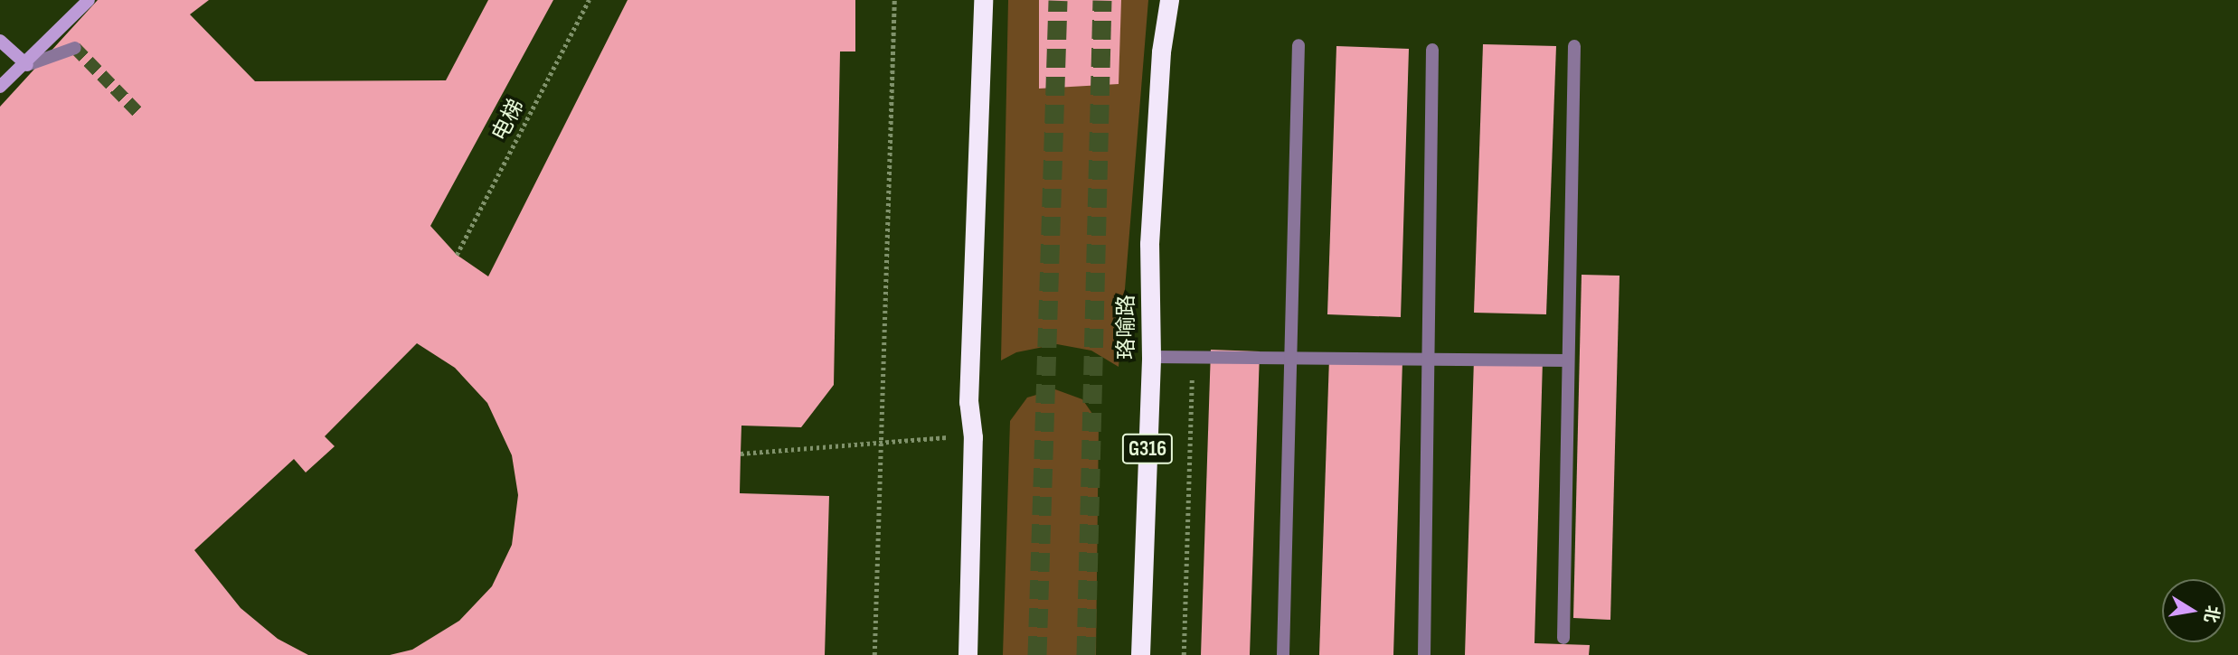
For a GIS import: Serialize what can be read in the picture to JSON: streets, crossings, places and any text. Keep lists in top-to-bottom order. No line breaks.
{"streets":{"highway":["珞喻路","G316"],"path":["电梯"]},"north":"right"}
